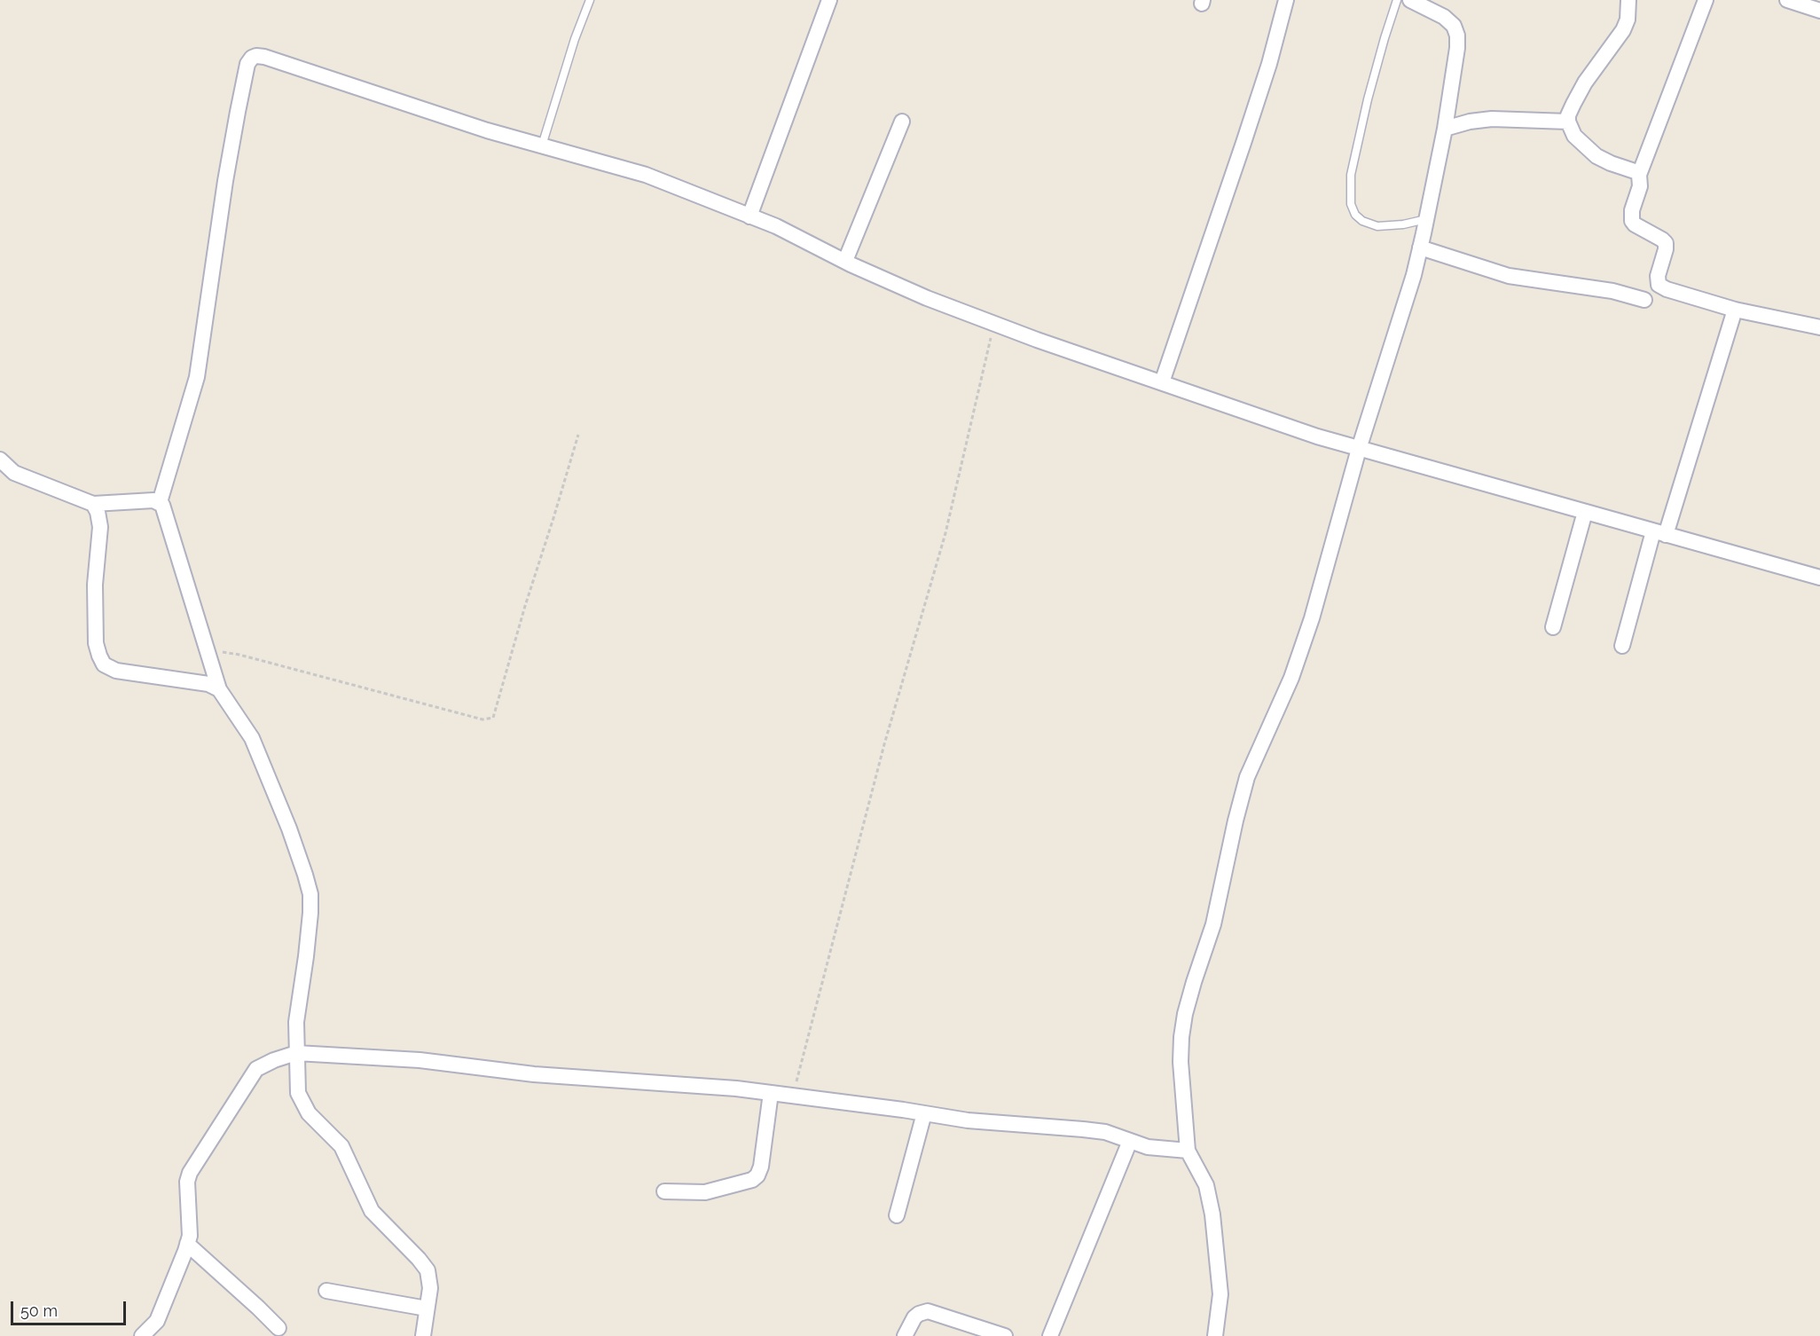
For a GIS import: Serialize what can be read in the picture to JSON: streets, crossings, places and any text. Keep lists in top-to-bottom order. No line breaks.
{"scale_bar":"50 m"}
